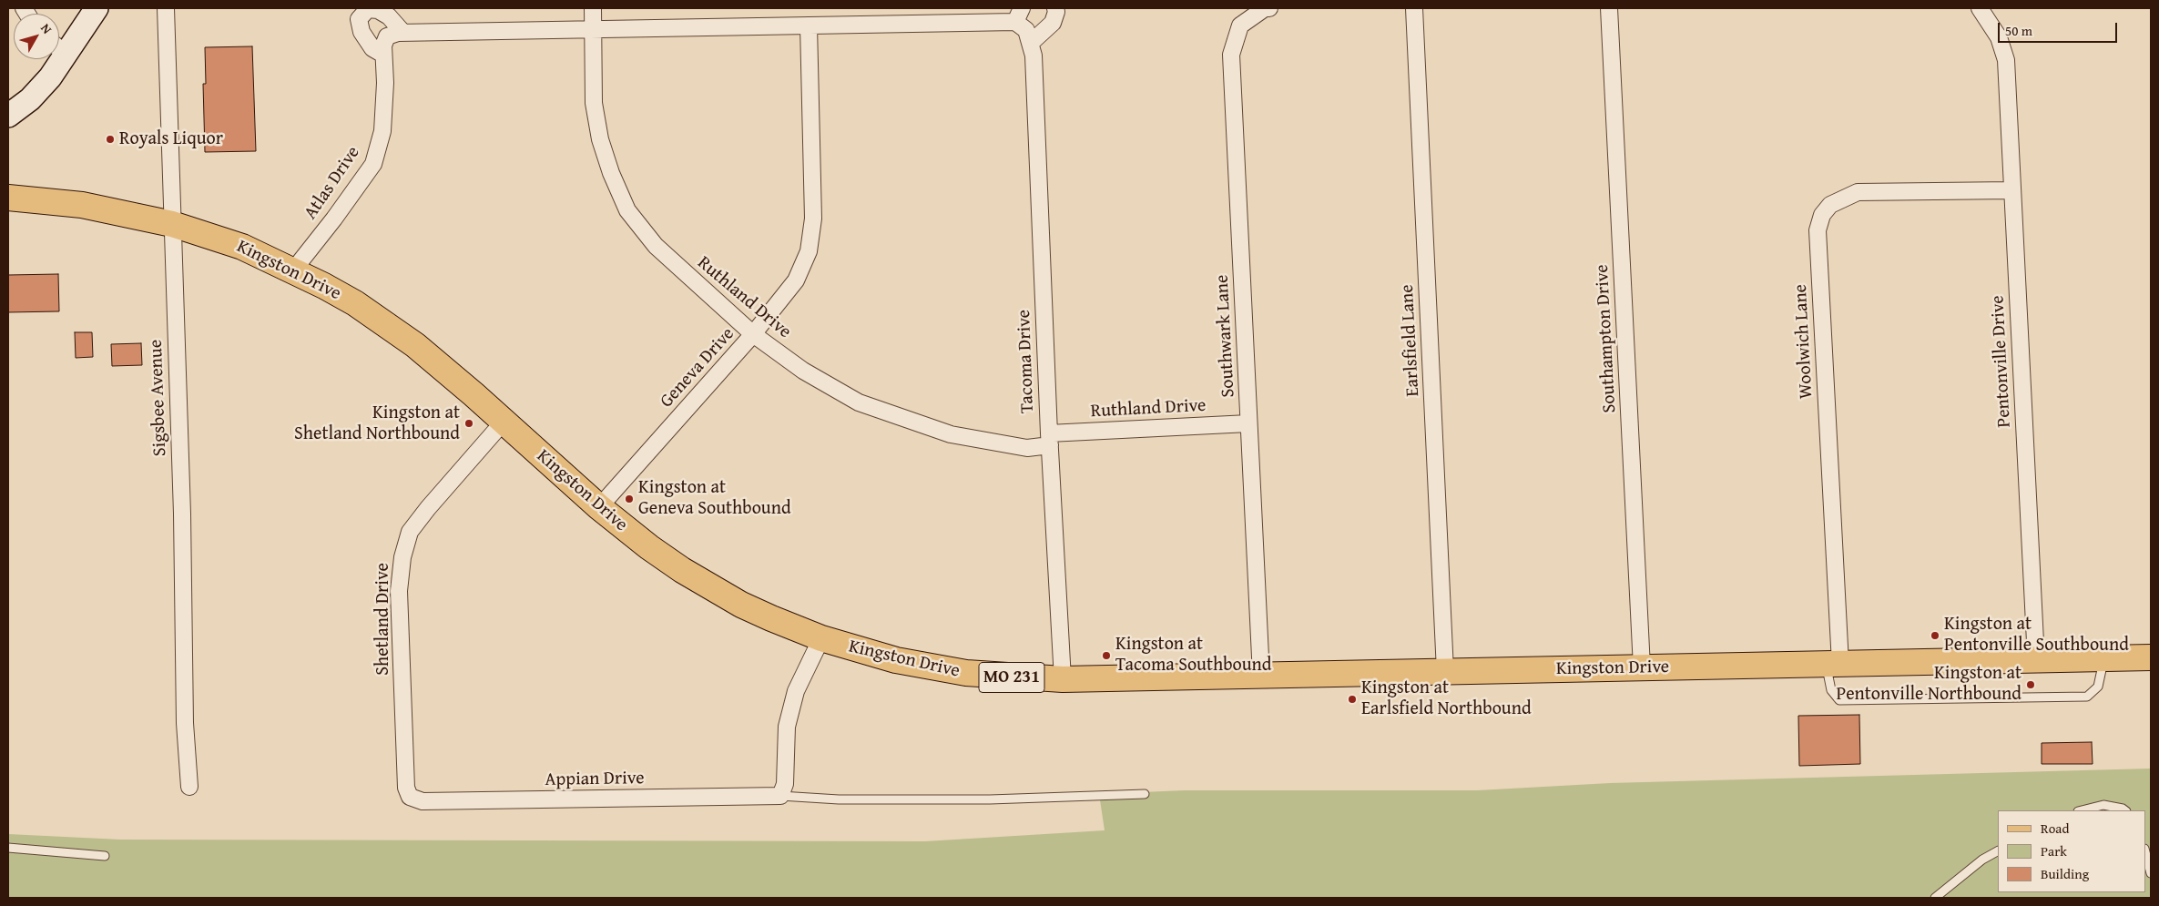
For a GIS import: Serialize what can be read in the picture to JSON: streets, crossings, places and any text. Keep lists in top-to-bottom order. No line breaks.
{"streets":{"main road":["Kingston Drive","MO 231"],"street":["Atlas Drive","Ruthland Drive","Southwark Lane","Southampton Drive","Earlsfield Lane","Woolwich Lane","Tacoma Drive","Pentonville Drive","Geneva Drive","Sigsbee Avenue","Shetland Drive","Appian Drive"]},"crossings":[["Atlas Drive","Kingston Drive"],["Kingston Drive","Southwark Lane"],["Kingston Drive","Southampton Drive"],["Kingston Drive","Earlsfield Lane"],["Kingston Drive","Woolwich Lane"],["Kingston Drive","Tacoma Drive"],["Kingston Drive","Pentonville Drive"],["Kingston Drive","Geneva Drive"],["Kingston Drive","Sigsbee Avenue"],["Kingston Drive","Shetland Drive"],["Ruthland Drive","Southwark Lane"],["Ruthland Drive","Tacoma Drive"],["Ruthland Drive","Geneva Drive"],["Woolwich Lane","Pentonville Drive"],["Shetland Drive","Appian Drive"]],"places":["Royals Liquor","Kingston at Shetland Northbound","Kingston at Geneva Southbound","Kingston at Pentonville Southbound","Kingston at Tacoma Southbound","Kingston at Pentonville Northbound","Kingston at Earlsfield Northbound"],"legend":["Road","Park","Building"],"scale_bar":"50 m","north":"top right"}
